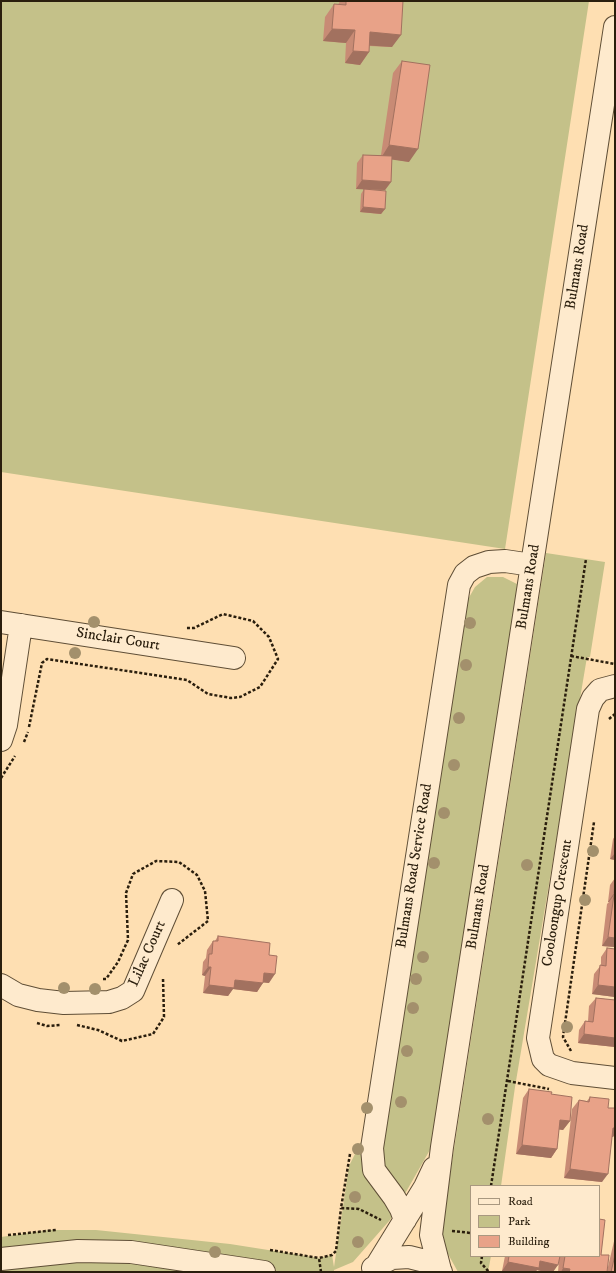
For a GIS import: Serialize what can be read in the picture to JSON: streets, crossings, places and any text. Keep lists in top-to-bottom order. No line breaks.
{"streets":{"street":["Bulmans Road","Sinclair Court","Bulmans Road Service Road","Cooloongup Crescent","Lilac Court"]},"crossings":[["Bulmans Road","Bulmans Road Service Road"]],"legend":["Road","Park","Building"]}
